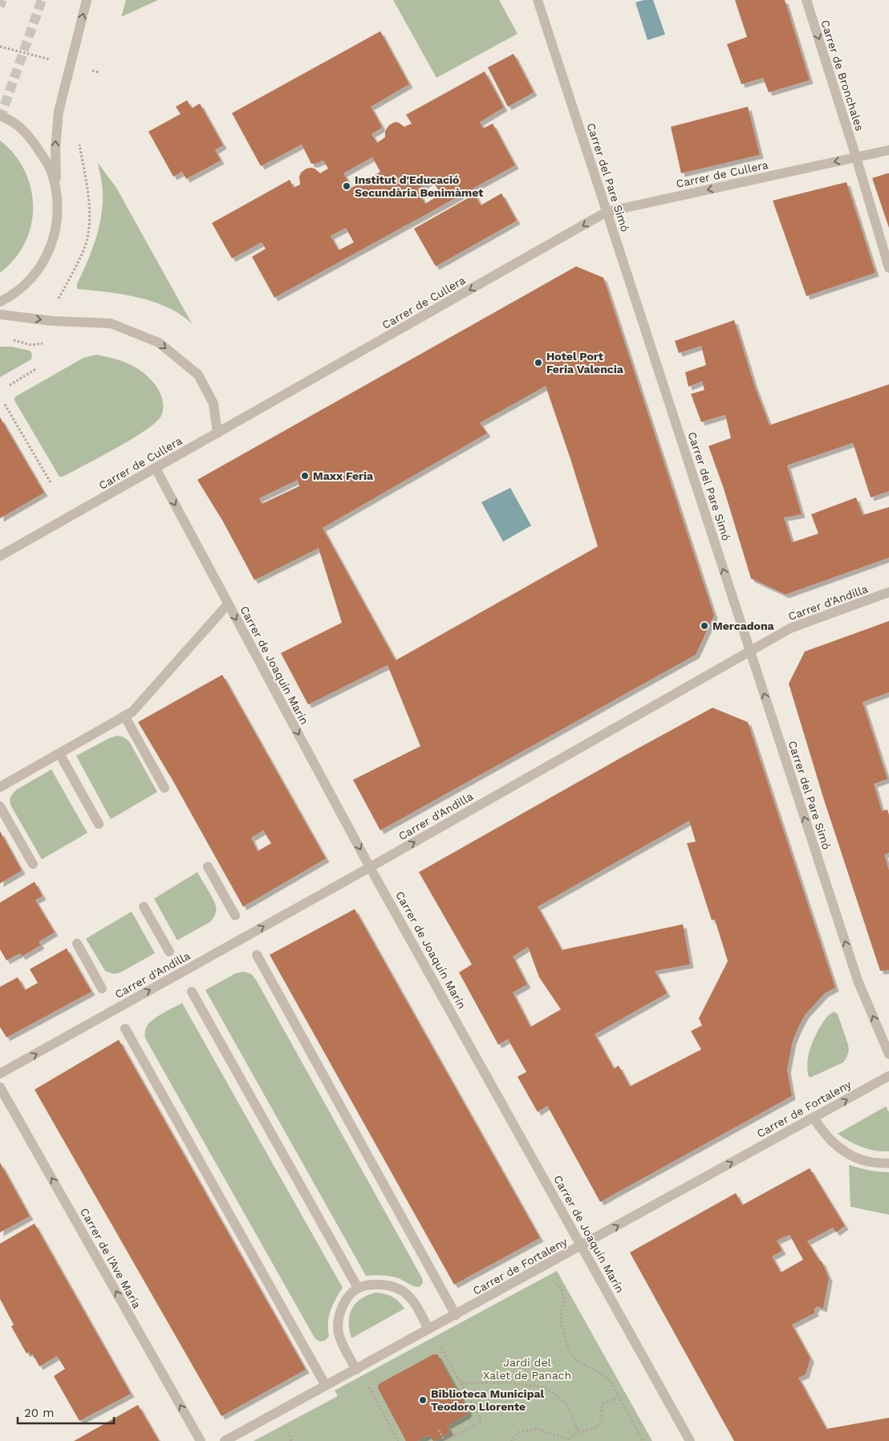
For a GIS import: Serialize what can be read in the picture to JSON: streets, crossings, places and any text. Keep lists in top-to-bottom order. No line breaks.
{"streets":{"street":["Carrer de Bronchales","Carrer de Cullera","Carrer del Pare Simó","Carrer d'Andilla","Carrer de Joaquín Marín","Carrer de Fortaleny","Carrer de l'Ave Maria"]},"crossings":[["Carrer de Bronchales","Carrer de Cullera"],["Carrer de Cullera","Carrer del Pare Simó"],["Carrer de Cullera","Carrer de Joaquín Marín"],["Carrer del Pare Simó","Carrer d'Andilla"],["Carrer d'Andilla","Carrer de Joaquín Marín"],["Carrer de Joaquín Marín","Carrer de Fortaleny"]],"one_way":["Carrer de Bronchales","Carrer de Cullera","Carrer del Pare Simó","Carrer d'Andilla","Carrer de Joaquín Marín","Carrer de Fortaleny","Carrer de l'Ave Maria"],"parks":["Jardí del Xalet de Panach"],"places":["Institut d'Educació Secundària Benimàmet","Hotel Port Feria Valencia","Maxx Feria","Mercadona","Biblioteca Municipal Teodoro Llorente"],"scale_bar":"20 m"}
